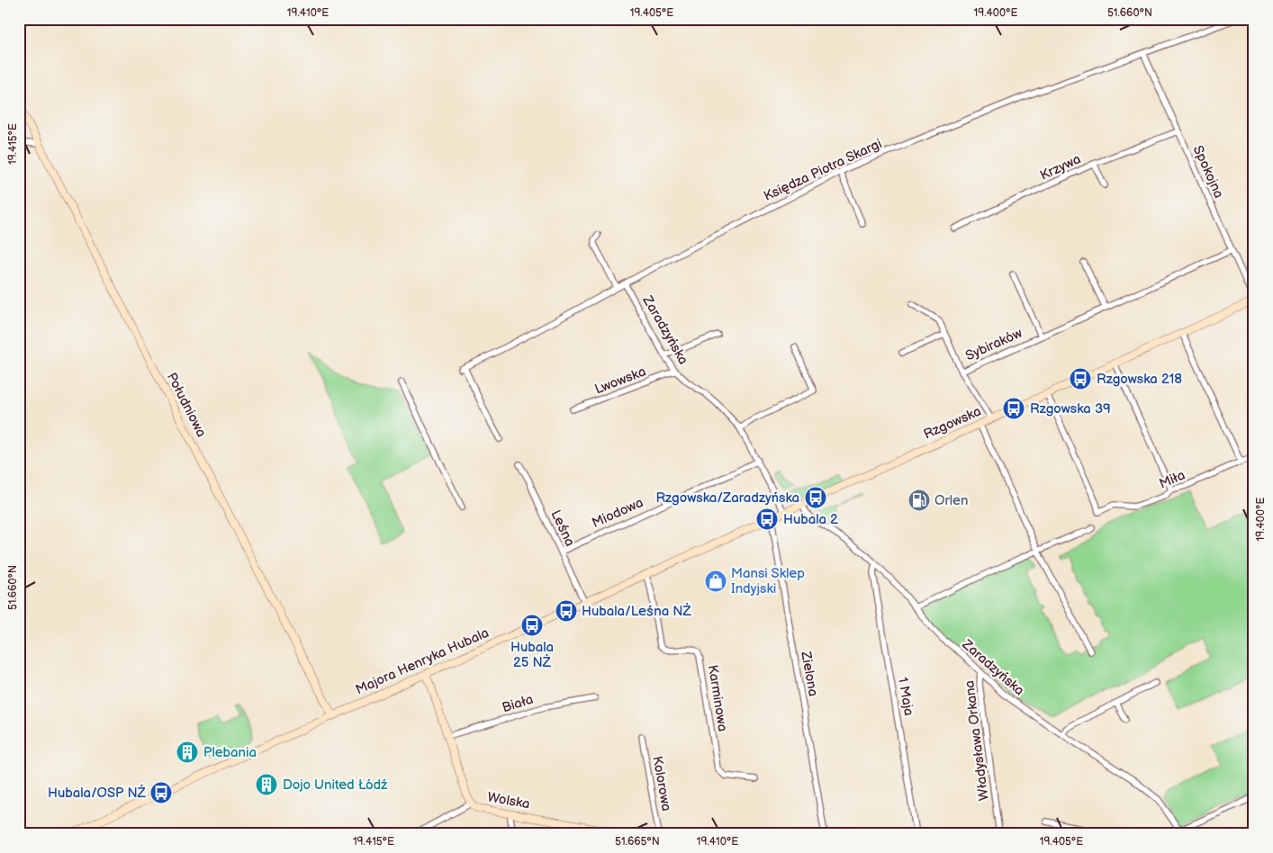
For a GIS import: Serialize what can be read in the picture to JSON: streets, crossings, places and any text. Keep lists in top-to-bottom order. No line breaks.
{"streets":{"main road":["Południowa","Rzgowska","Majora Henryka Hubala","Wolska"],"street":["Krzywa","Księdza Piotra Skargi","Spokojna","Zaradzyńska","Sybiraków","Lwowska","Miła","Miodowa","Leśna","Zielona","1 Maja","Karminowa","Biała","Władysława Orkana","Kolorowa"]},"crossings":[["Krzywa","Spokojna"],["Księdza Piotra Skargi","Spokojna"],["Księdza Piotra Skargi","Zaradzyńska"],["Spokojna","Sybiraków"],["Spokojna","Rzgowska"],["Zaradzyńska","Lwowska"],["Zaradzyńska","Rzgowska"],["Zaradzyńska","Miodowa"],["Zaradzyńska","Majora Henryka Hubala"],["Zaradzyńska","1 Maja"],["Zaradzyńska","Władysława Orkana"],["Południowa","Majora Henryka Hubala"],["Rzgowska","Miła"],["Rzgowska","Majora Henryka Hubala"],["Miodowa","Leśna"],["Leśna","Majora Henryka Hubala"],["Majora Henryka Hubala","Zielona"],["Majora Henryka Hubala","Karminowa"],["Majora Henryka Hubala","Wolska"],["Biała","Wolska"]],"places":{"bus stop":["Rzgowska 218","Rzgowska 39","Rzgowska/Zaradzyńska","Hubala 2","Hubala/Leśna NŻ","Hubala 25 NŻ","Hubala/OSP NŻ"],"fuel station":["Orlen"],"shop":["Mansi Sklep Indyjski"],"building":["Plebania","Dojo United Łódź"]},"coordinates":["19.410°E","19.405°E","19.400°E","51.660°N","19.415°E","51.665°N"]}
